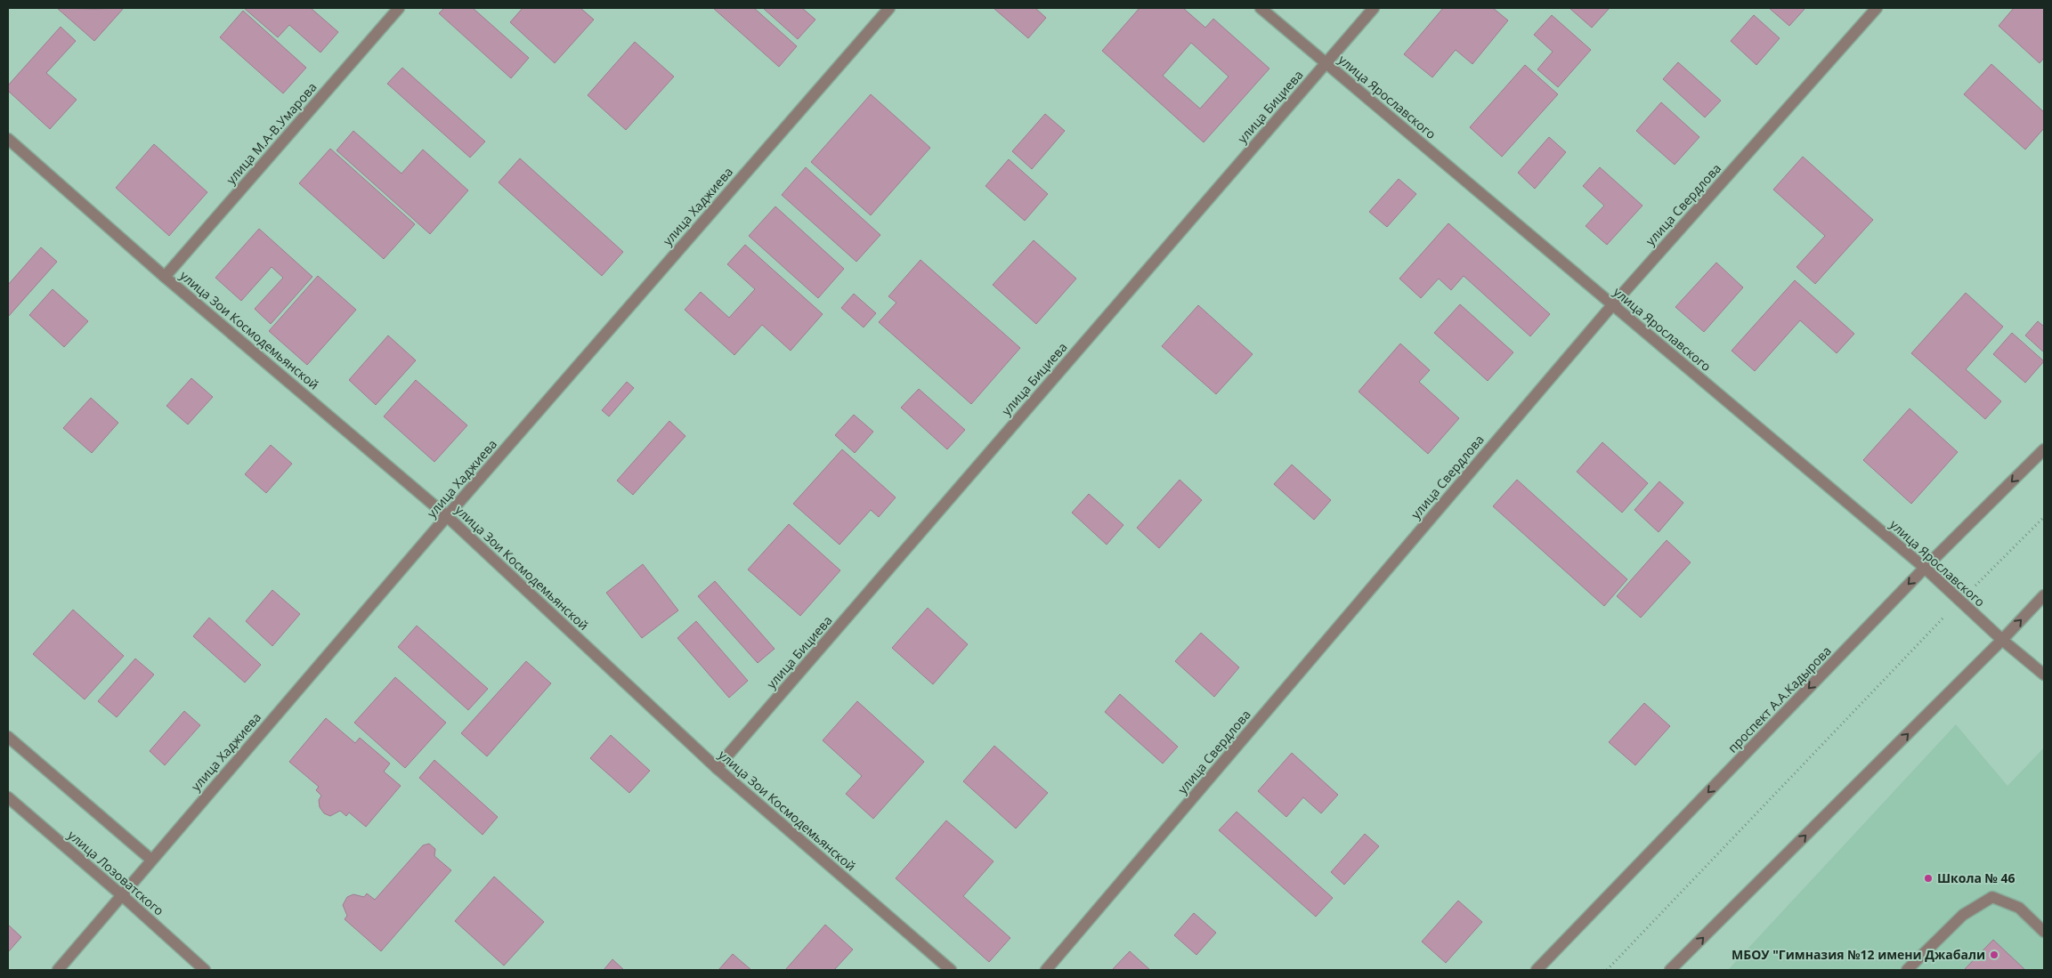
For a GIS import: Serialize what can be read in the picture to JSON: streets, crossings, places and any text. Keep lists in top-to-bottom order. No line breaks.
{"streets":{"street":["улица Ярославского","улица Бициева","улица М.А-В.Умарова","улица Свердлова","улица Хаджиева","улица Зои Космодемьянской","проспект А.А.Кадырова","улица Лозоватского"]},"crossings":[["улица Ярославского","улица Бициева"],["улица Ярославского","улица Свердлова"],["улица Ярославского","проспект А.А.Кадырова"],["улица Бициева","улица Зои Космодемьянской"],["улица М.А-В.Умарова","улица Зои Космодемьянской"],["улица Хаджиева","улица Зои Космодемьянской"],["улица Хаджиева","улица Лозоватского"]],"one_way":["проспект А.А.Кадырова"],"places":["Школа № 46","МБОУ \"Гимназия №12 имени Джабали"]}
